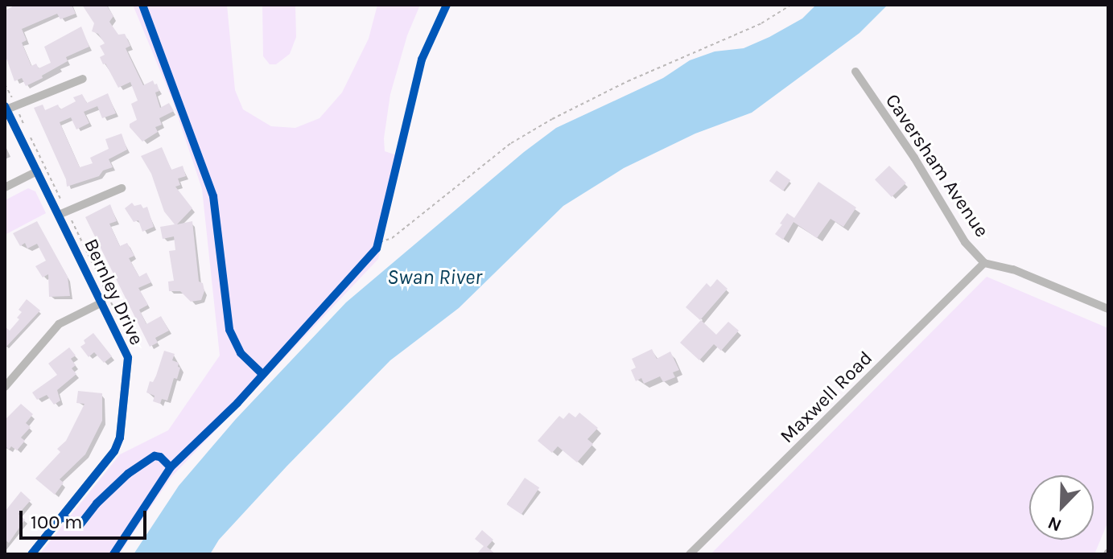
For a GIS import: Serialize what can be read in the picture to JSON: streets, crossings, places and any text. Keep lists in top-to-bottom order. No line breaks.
{"streets":{"street":["Caversham Avenue","Bernley Drive","Maxwell Road"]},"crossings":[["Caversham Avenue","Maxwell Road"]],"water":["Swan River"],"scale_bar":"100 m","north":"bottom left"}
